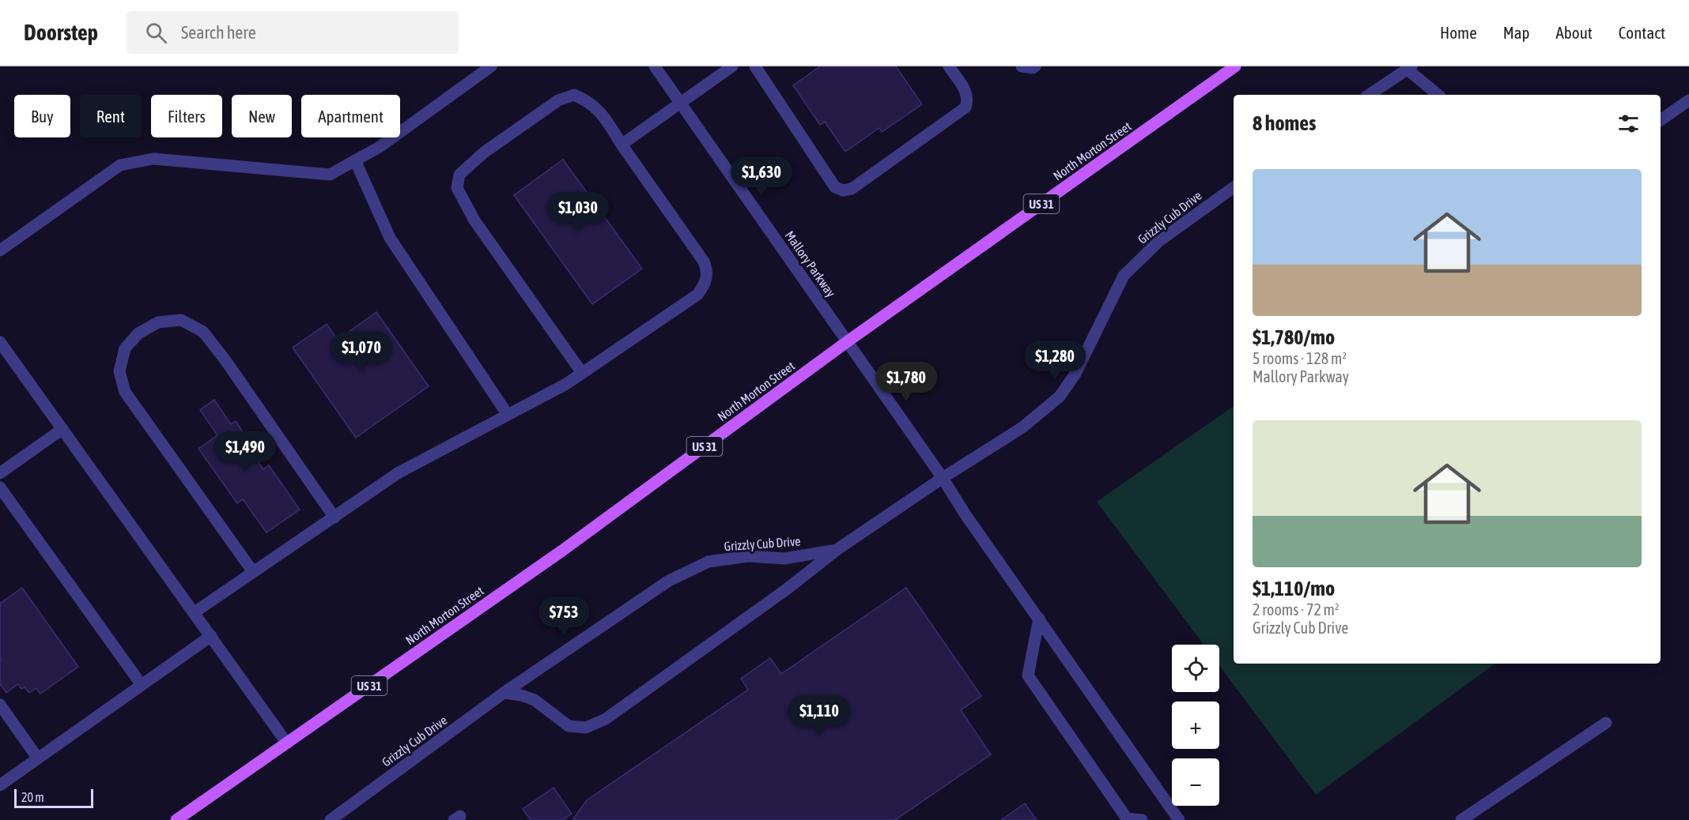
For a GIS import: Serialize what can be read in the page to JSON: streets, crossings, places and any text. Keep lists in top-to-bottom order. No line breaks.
{"streets":{"main road":["North Morton Street","US 31"],"street":["Grizzly Cub Drive","Mallory Parkway"]},"crossings":[["North Morton Street","Mallory Parkway"],["Grizzly Cub Drive","Mallory Parkway"]],"scale_bar":"20 m","page":{"header":"Doorstep","search":"Search here","nav":["Home","Map","About","Contact"],"chip":["Buy","Rent","Filters","New","Apartment"],"heading":"8 homes","list":[{"name":"$1,780/mo","note":"5 rooms · 128 m² · Mallory Parkway"},{"name":"$1,110/mo","note":"2 rooms · 72 m² · Grizzly Cub Drive"}],"price":["$1,630","$1,030","$1,070","$1,280","$1,780","$1,490","$753","$1,110"],"map_buttons":["+","−"],"scale":"20 m"}}
